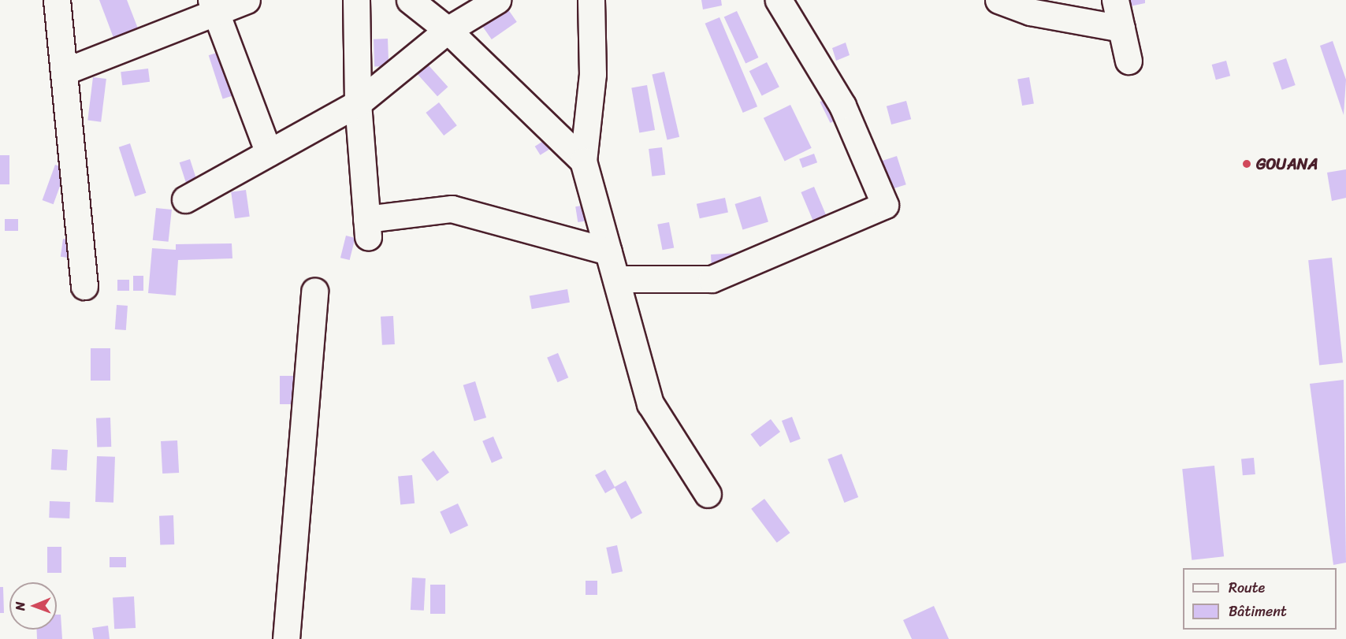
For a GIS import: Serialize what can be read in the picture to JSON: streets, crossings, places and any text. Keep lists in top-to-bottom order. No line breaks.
{"places":["GOUANA"],"legend":["Route","Bâtiment"],"north":"left"}
